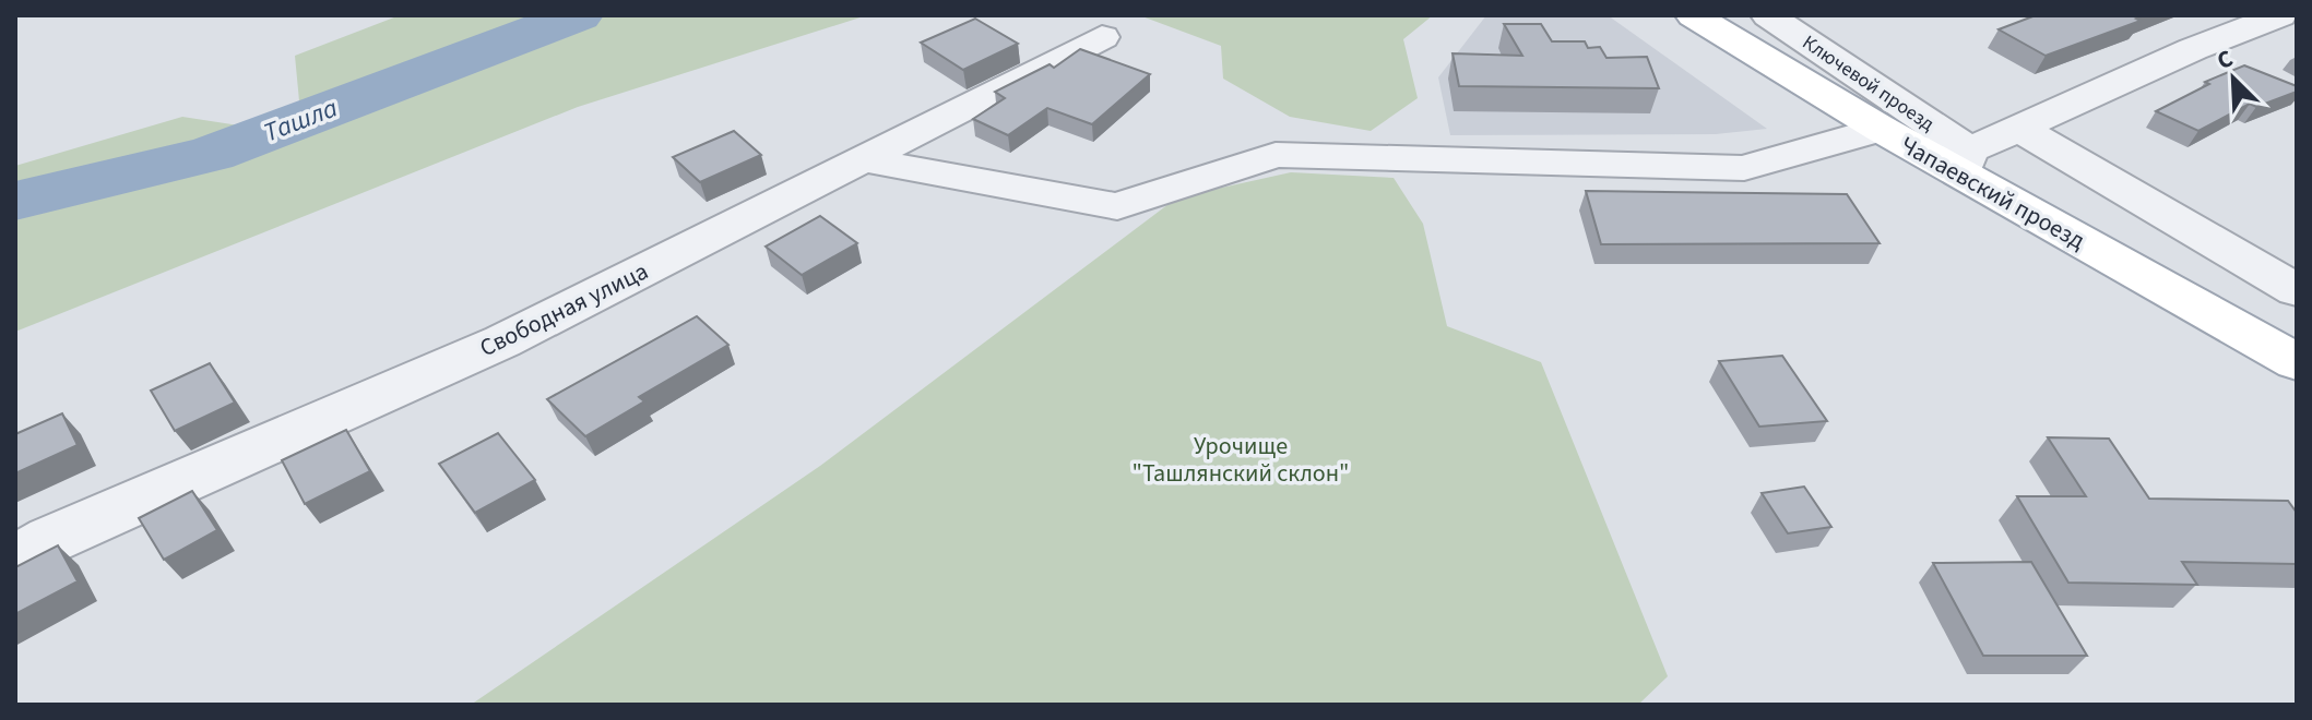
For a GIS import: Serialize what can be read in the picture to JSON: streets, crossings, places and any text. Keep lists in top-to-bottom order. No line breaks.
{"streets":{"main road":["Чапаевский проезд"],"street":["Ключевой проезд","Свободная улица"]},"crossings":[["Ключевой проезд","Чапаевский проезд"]],"water":["Ташла"],"parks":["Урочище \"Ташлянский склон\""],"north":"top left"}
